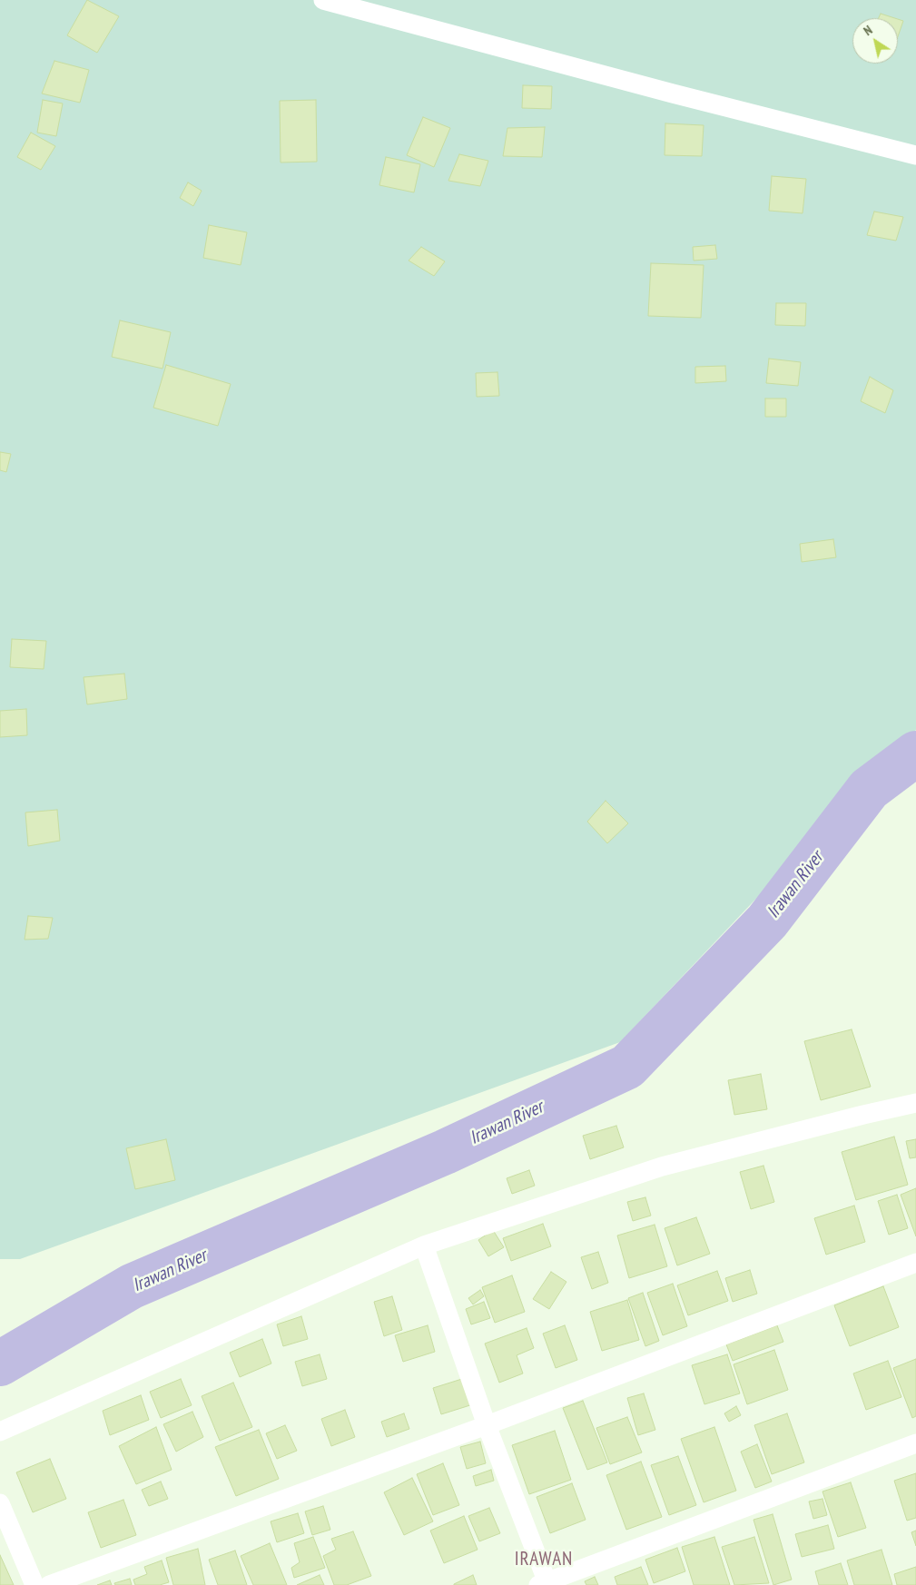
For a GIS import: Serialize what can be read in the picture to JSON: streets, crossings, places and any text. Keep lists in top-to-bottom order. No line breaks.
{"districts":["IRAWAN"],"water":["Irawan River"],"north":"top left"}
